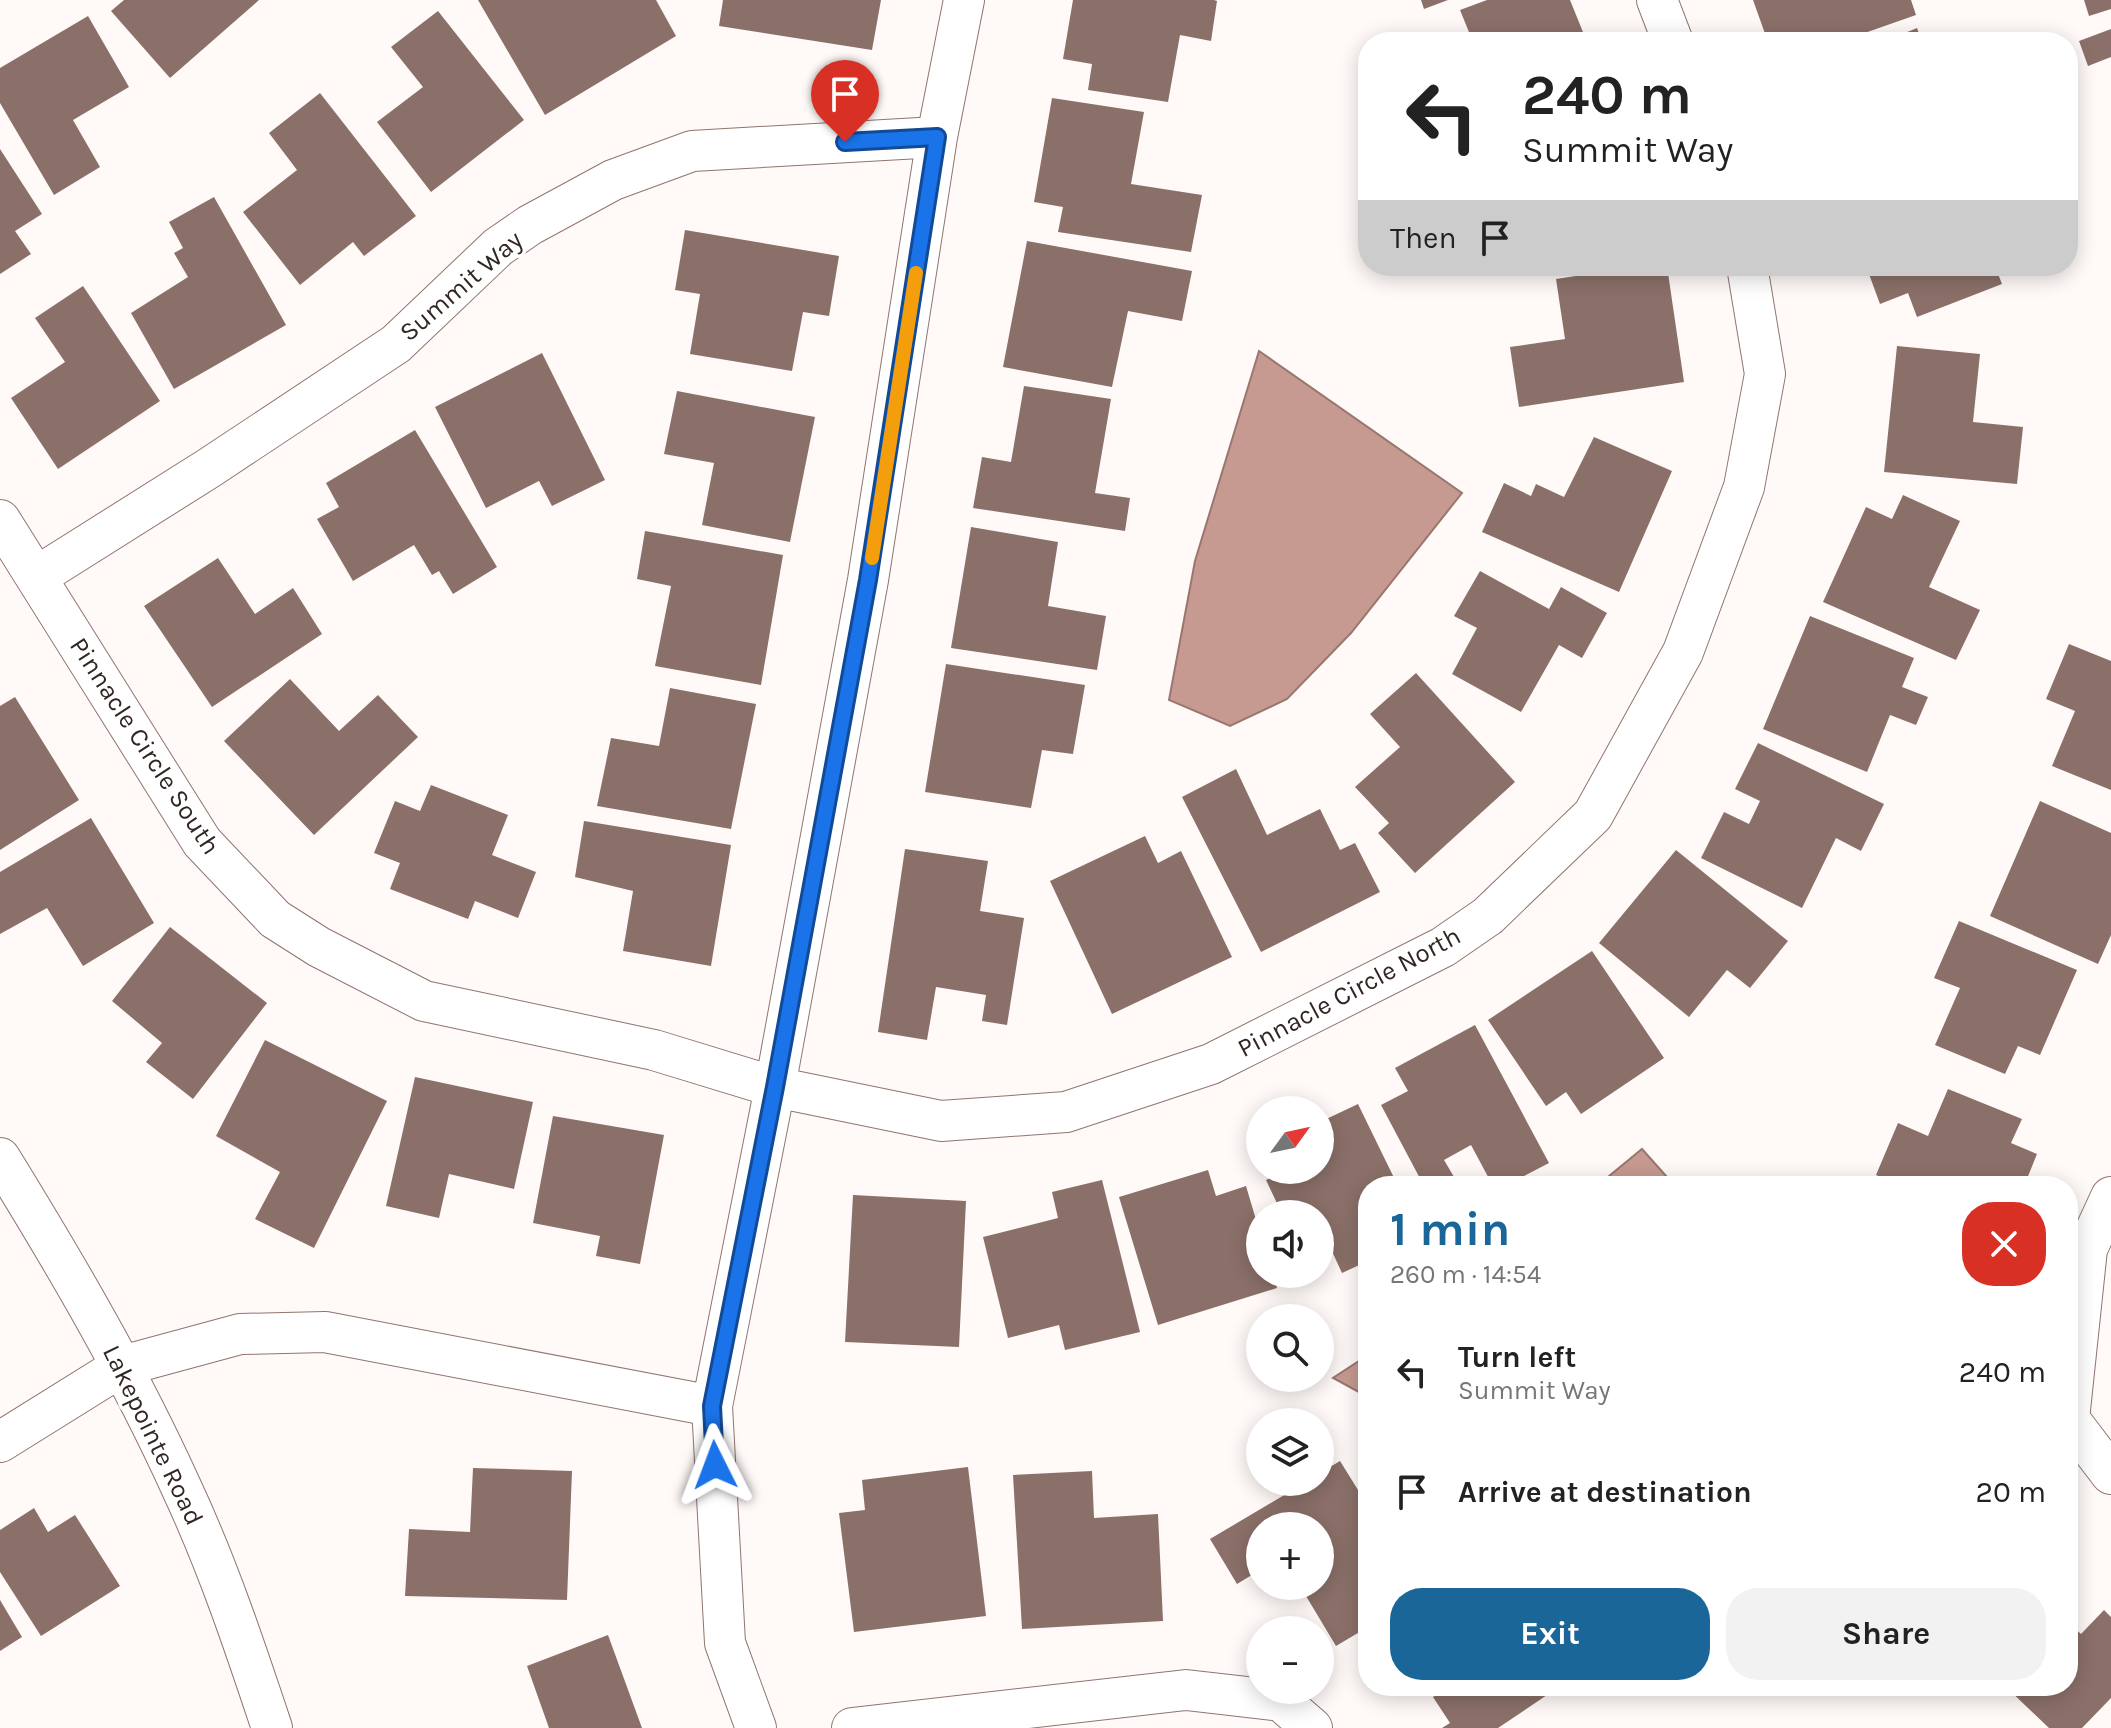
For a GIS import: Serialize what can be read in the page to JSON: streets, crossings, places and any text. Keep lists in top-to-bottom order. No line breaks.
{"streets":{"street":["Summit Way","Pinnacle Circle South","Pinnacle Circle North","Lakepointe Road"]},"crossings":[["Summit Way","Pinnacle Circle South"],["Pinnacle Circle South","Pinnacle Circle North"]],"north":"top right","page":{"turn":["240 m","Summit Way"],"then":"Then","map_buttons":["+","−"],"heading":["1 min","260 m · 14:54"],"list":[{"name":"Turn left","note":"Summit Way","value":"240 m"},{"name":"Arrive at destination","value":"20 m"}],"buttons":["Exit","Share"]}}
